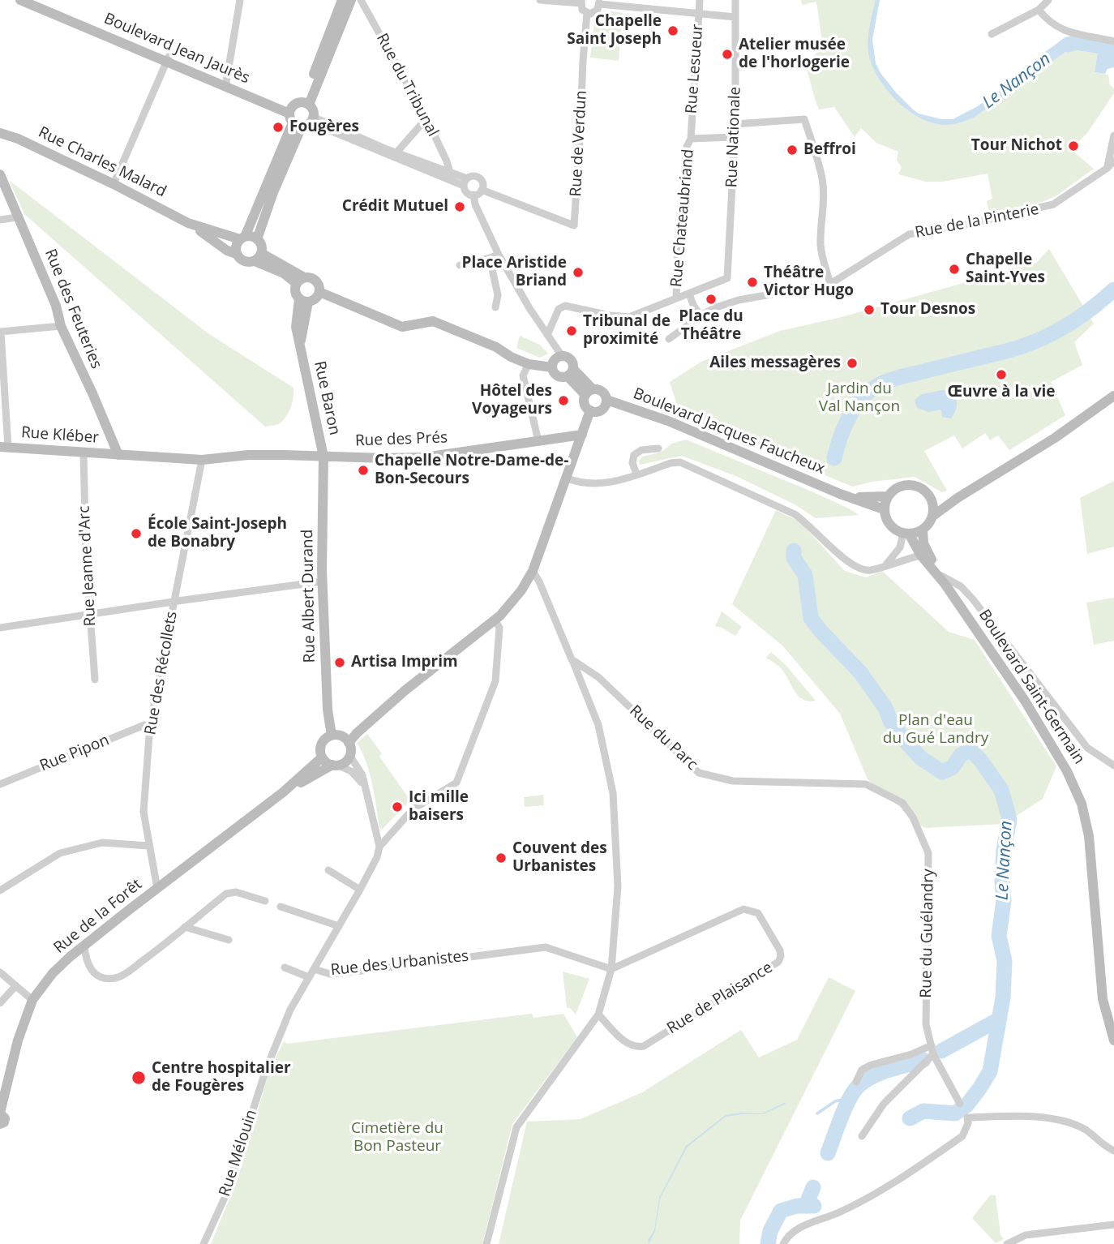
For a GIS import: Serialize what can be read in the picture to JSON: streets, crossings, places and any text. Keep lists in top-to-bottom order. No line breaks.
{"streets":{"main road":["Boulevard Jean Jaurès","Rue Charles Malard","Rue des Feuteries","Rue Baron","Boulevard Jacques Faucheux","Rue Kléber","Rue des Prés","Rue Albert Durand","Boulevard Saint-Germain","Rue de la Forêt"],"street":["Rue Lesueur","Rue du Tribunal","Rue Nationale","Rue de Verdun","Rue Chateaubriand","Rue de la Pinterie","Rue Jeanne d'Arc","Rue des Récollets","Rue du Parc","Rue Pipon","Rue du Guélandry","Rue des Urbanistes","Rue de Plaisance","Rue Mélouin"]},"crossings":[["Boulevard Jean Jaurès","Rue du Tribunal"],["Boulevard Jean Jaurès","Rue de Verdun"],["Rue Lesueur","Rue Chateaubriand"],["Rue des Feuteries","Rue Kléber"],["Rue des Feuteries","Rue des Prés"],["Rue Baron","Rue des Prés"],["Rue Baron","Rue Albert Durand"],["Boulevard Jacques Faucheux","Boulevard Saint-Germain"],["Rue Kléber","Rue des Prés"],["Rue Kléber","Rue Jeanne d'Arc"],["Rue des Prés","Rue Albert Durand"],["Rue des Prés","Rue des Récollets"],["Rue Albert Durand","Rue de la Forêt"],["Rue des Récollets","Rue Pipon"],["Rue des Récollets","Rue de la Forêt"],["Rue du Parc","Rue du Guélandry"],["Rue des Urbanistes","Rue de Plaisance"],["Rue des Urbanistes","Rue Mélouin"]],"water":["Le Nançon"],"parks":["Jardin du Val Nançon","Plan d'eau du Gué Landry","Cimetière du Bon Pasteur"],"places":["Chapelle Saint Joseph","Atelier musée de l'horlogerie","Fougères","Tour Nichot","Beffroi","Crédit Mutuel","Chapelle Saint-Yves","Place Aristide Briand","Théâtre Victor Hugo","Place du Théâtre","Tour Desnos","Tribunal de proximité","Ailes messagères","Œuvre à la vie","Hôtel des Voyageurs","Chapelle Notre-Dame-de- Bon-Secours","École Saint-Joseph de Bonabry","Artisa Imprim","Ici mille baisers","Couvent des Urbanistes","Centre hospitalier de Fougères"]}
